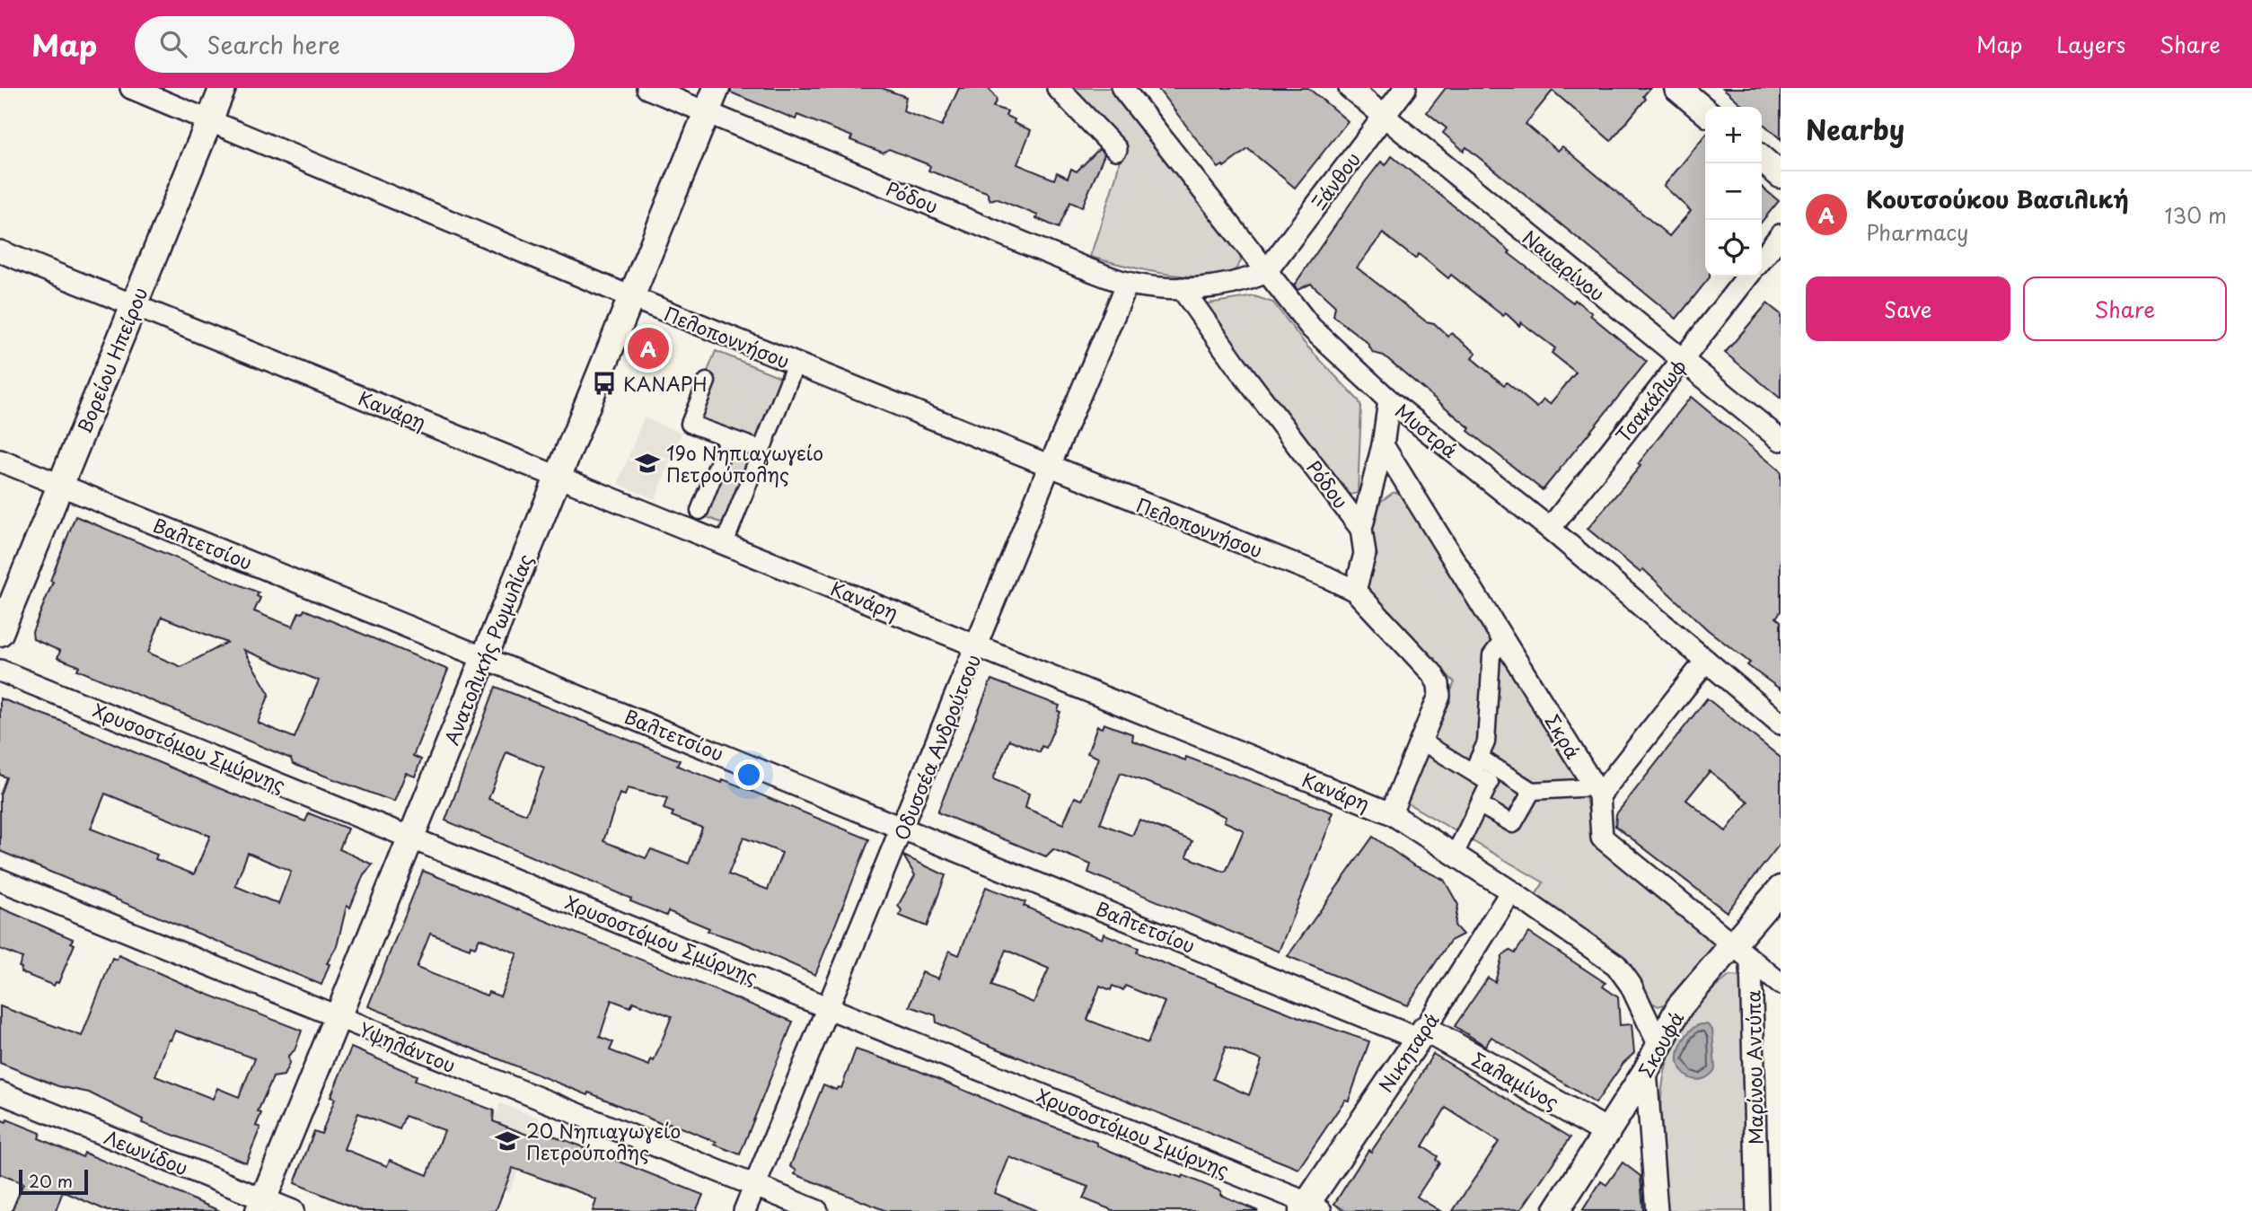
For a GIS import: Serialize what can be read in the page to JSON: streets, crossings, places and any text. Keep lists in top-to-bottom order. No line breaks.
{"streets":{"street":["Ξάνθου","Ρόδου","Ναυαρίνου","Πελοποννήσου","Βορείου Ηπείρου","Τσακάλωφ","Κανάρη","Μυστρά","Βαλτετσίου","Ανατολικής Ρωμυλίας","Σκρά","Χρυσοστόμου Σμύρνης","Οδυσσέα Ανδρούτσου","Σκουφά","Υψηλάντου","Νικηταρά","Μαρίνου Αντύπα","Σαλαμίνος","Λεωνίδου"]},"crossings":[["Ξάνθου","Ρόδου"],["Ξάνθου","Ναυαρίνου"],["Ξάνθου","Μυστρά"],["Ρόδου","Μυστρά"],["Ρόδου","Ανατολικής Ρωμυλίας"],["Ρόδου","Οδυσσέα Ανδρούτσου"],["Ναυαρίνου","Τσακάλωφ"],["Πελοποννήσου","Βορείου Ηπείρου"],["Πελοποννήσου","Ανατολικής Ρωμυλίας"],["Πελοποννήσου","Οδυσσέα Ανδρούτσου"],["Βορείου Ηπείρου","Κανάρη"],["Βορείου Ηπείρου","Βαλτετσίου"],["Τσακάλωφ","Μυστρά"],["Κανάρη","Ανατολικής Ρωμυλίας"],["Κανάρη","Οδυσσέα Ανδρούτσου"],["Κανάρη","Σκουφά"],["Κανάρη","Νικηταρά"],["Βαλτετσίου","Ανατολικής Ρωμυλίας"],["Βαλτετσίου","Οδυσσέα Ανδρούτσου"],["Βαλτετσίου","Νικηταρά"],["Βαλτετσίου","Σαλαμίνος"],["Ανατολικής Ρωμυλίας","Χρυσοστόμου Σμύρνης"],["Ανατολικής Ρωμυλίας","Υψηλάντου"],["Ανατολικής Ρωμυλίας","Λεωνίδου"],["Σκρά","Σκουφά"],["Σκρά","Μαρίνου Αντύπα"],["Χρυσοστόμου Σμύρνης","Οδυσσέα Ανδρούτσου"],["Χρυσοστόμου Σμύρνης","Νικηταρά"],["Οδυσσέα Ανδρούτσου","Υψηλάντου"],["Σκουφά","Μαρίνου Αντύπα"],["Σκουφά","Σαλαμίνος"],["Νικηταρά","Σαλαμίνος"]],"places":{"bus stop":["ΚΑΝΑΡΗ"],"school or university":["19ο Νηπιαγωγείο Πετρούπολης","20 Νηπιαγωγείο Πετρούπολης"]},"scale_bar":"20 m","page":{"header":"Map","search":"Search here","nav":["Map","Layers","Share"],"heading":"Nearby","map_buttons":["+","−"],"list":[{"mark":"A","name":"Κουτσούκου Βασιλική","note":"Pharmacy","value":"130 m"}],"buttons":["Save","Share"],"pins":"A","scale":"20 m"}}
